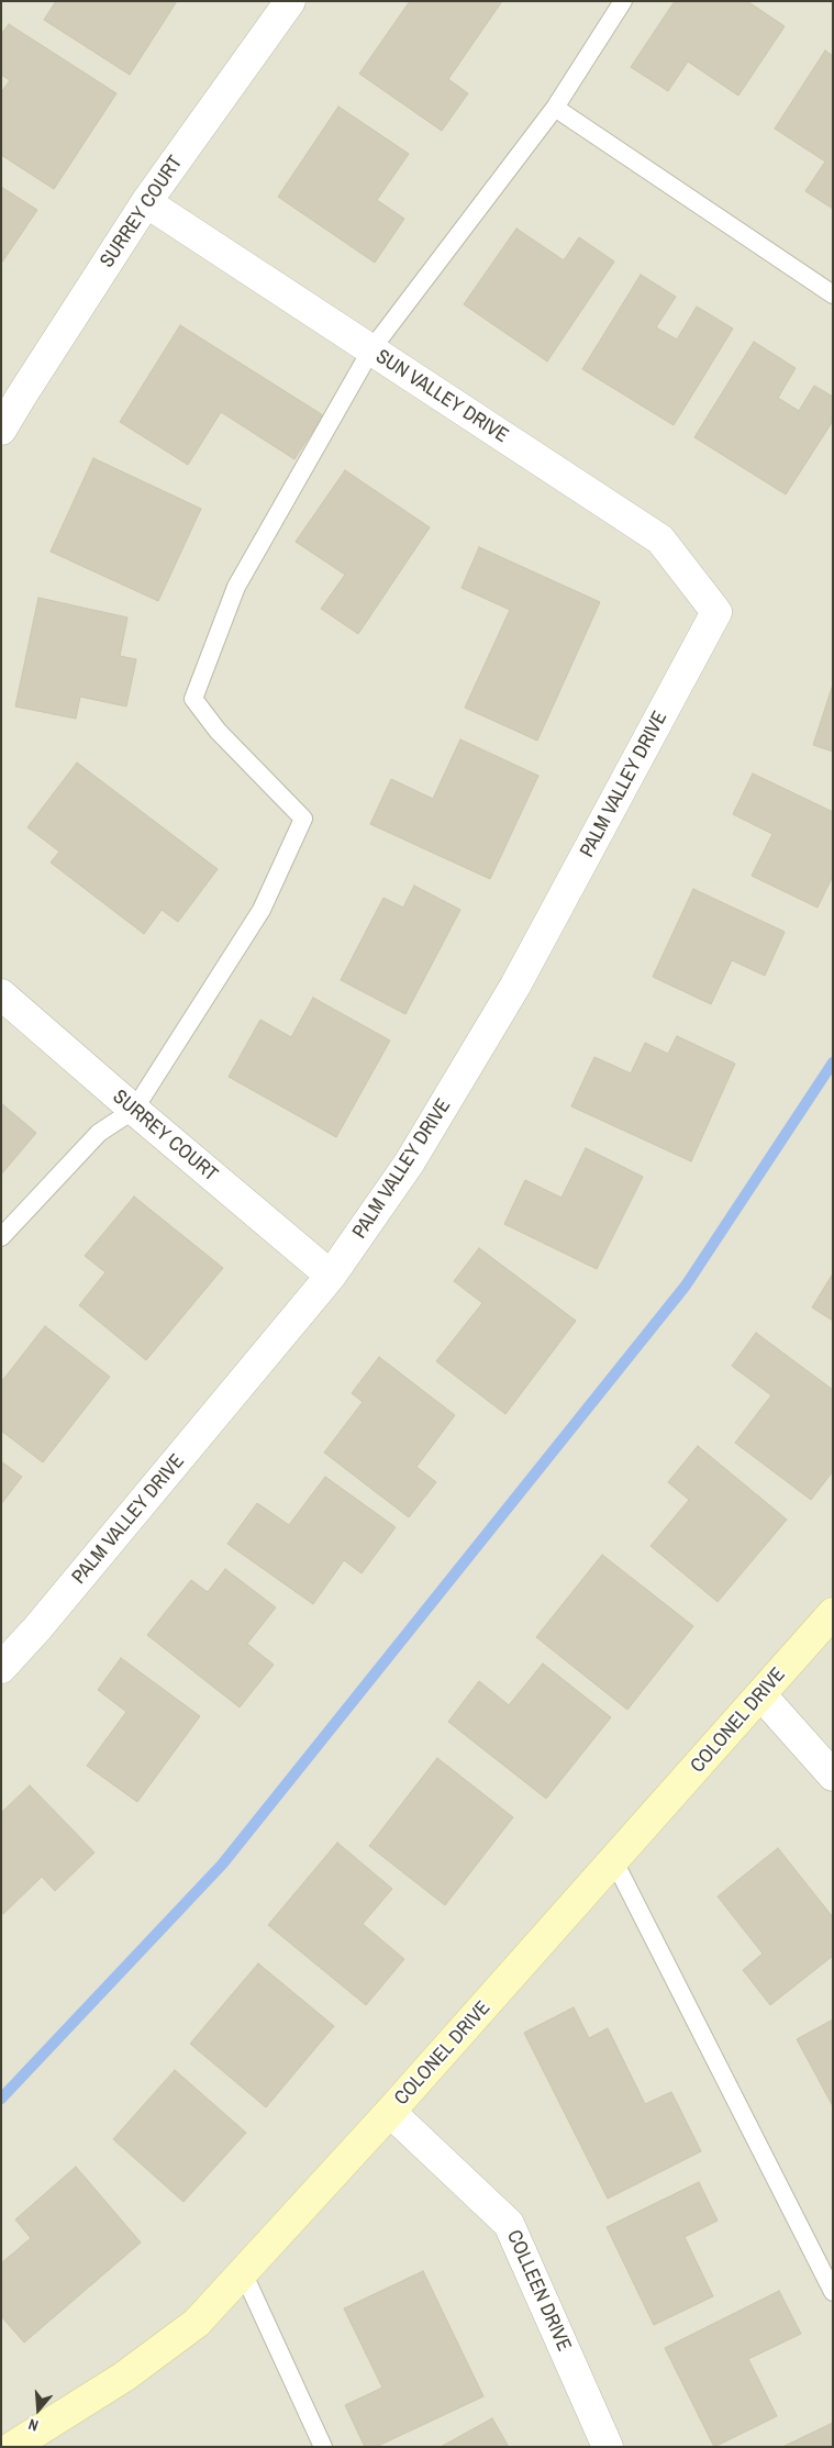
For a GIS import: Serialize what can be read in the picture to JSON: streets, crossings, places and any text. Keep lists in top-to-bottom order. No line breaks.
{"streets":{"street":["SURREY COURT","SUN VALLEY DRIVE","PALM VALLEY DRIVE","COLONEL DRIVE","COLLEEN DRIVE"]},"crossings":[["SURREY COURT","SUN VALLEY DRIVE"],["SURREY COURT","PALM VALLEY DRIVE"],["SUN VALLEY DRIVE","PALM VALLEY DRIVE"],["COLONEL DRIVE","COLLEEN DRIVE"]],"north":"bottom"}
